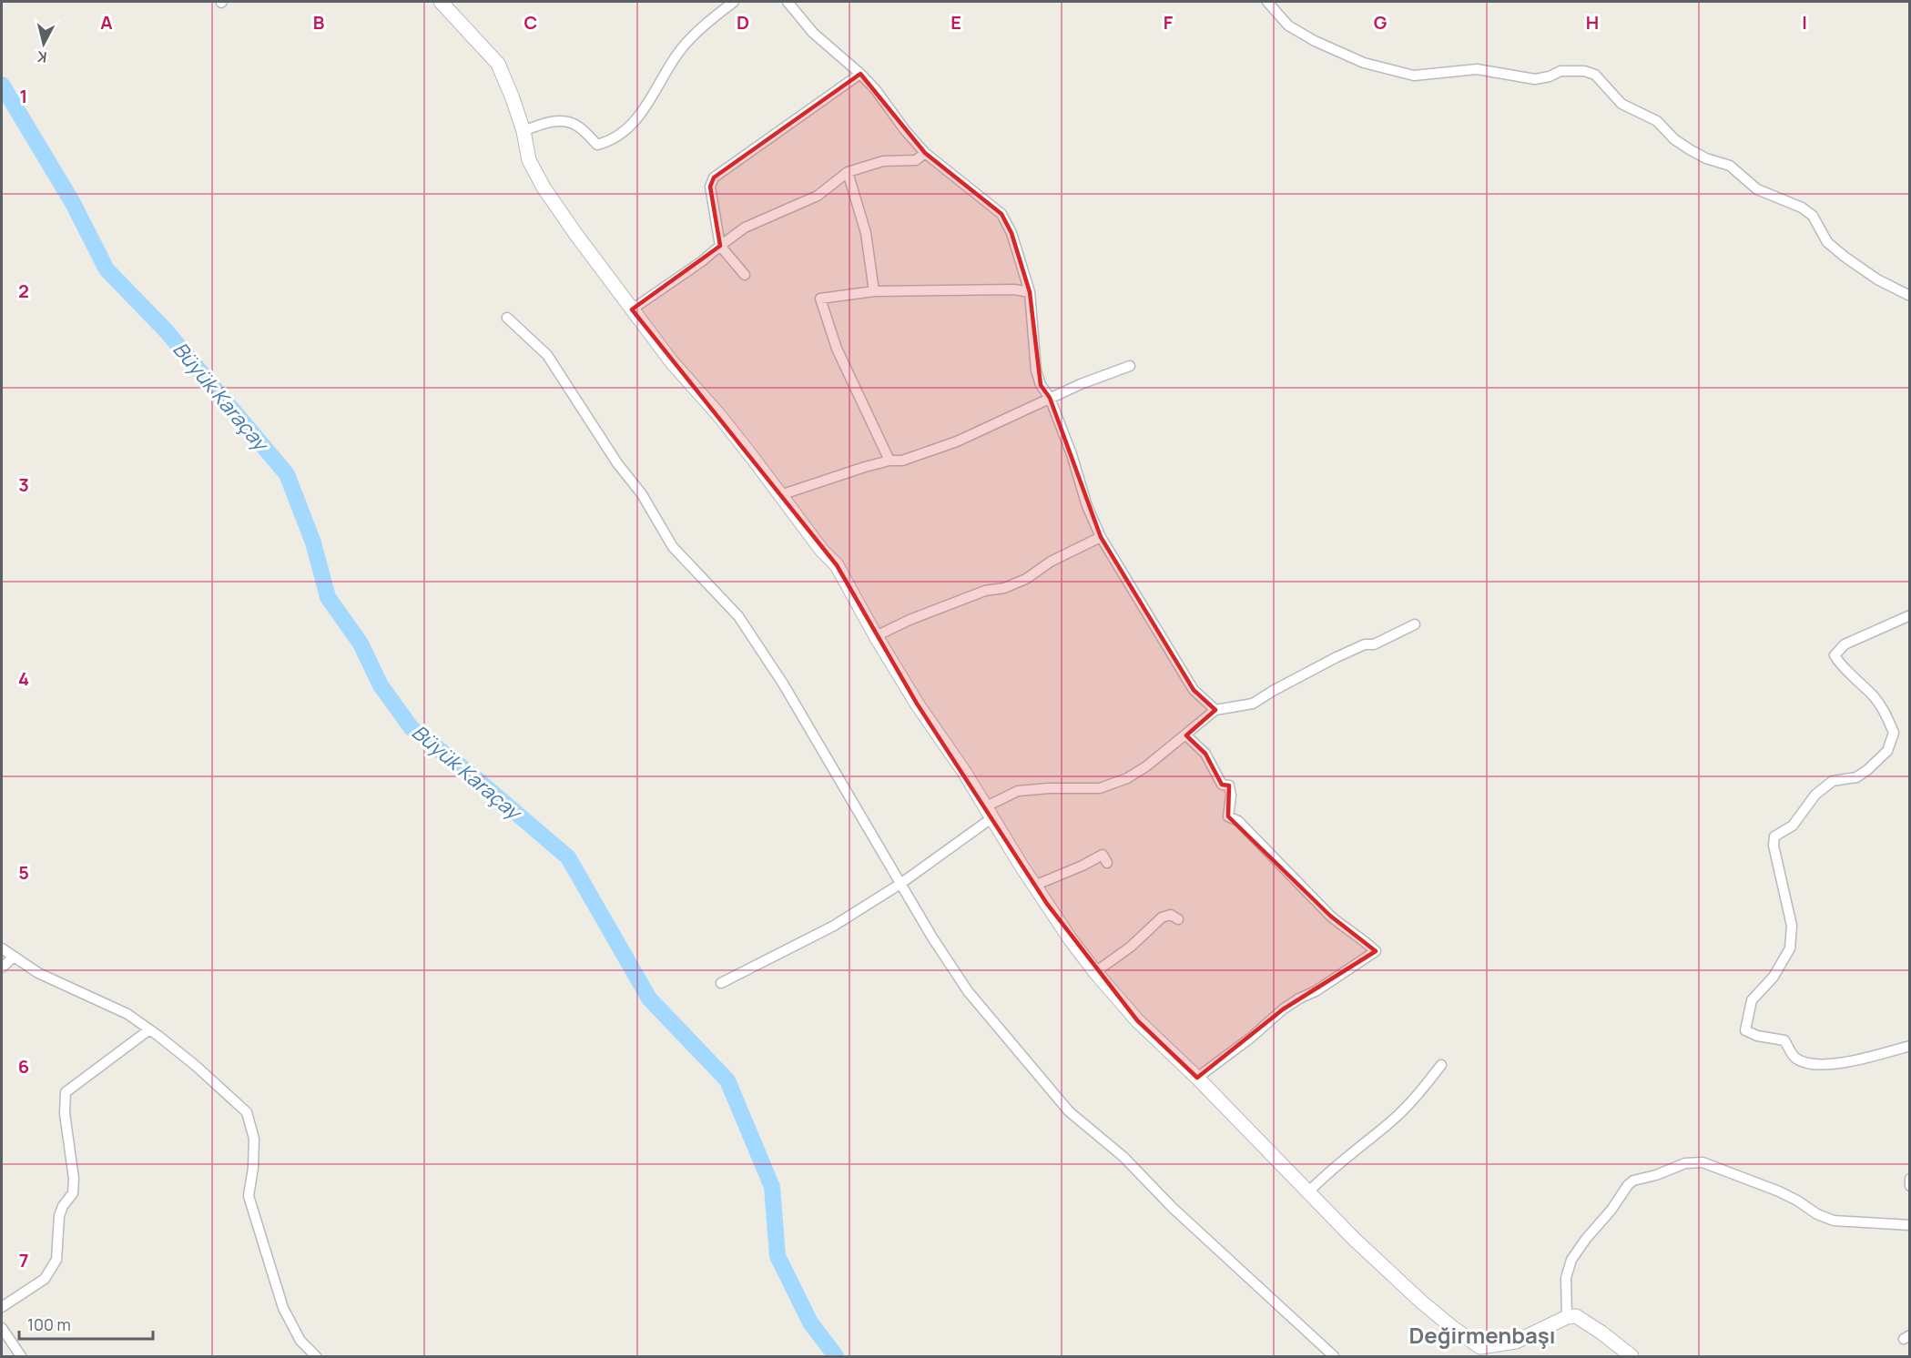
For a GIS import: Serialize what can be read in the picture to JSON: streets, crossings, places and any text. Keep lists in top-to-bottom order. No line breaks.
{"districts":["Değirmenbaşı"],"water":["Büyük Karaçay"],"scale_bar":"100 m","north":"bottom","grid":{"columns":["A","B","C","D","E","F","G","H","I"],"rows":["1","2","3","4","5","6","7"]}}
